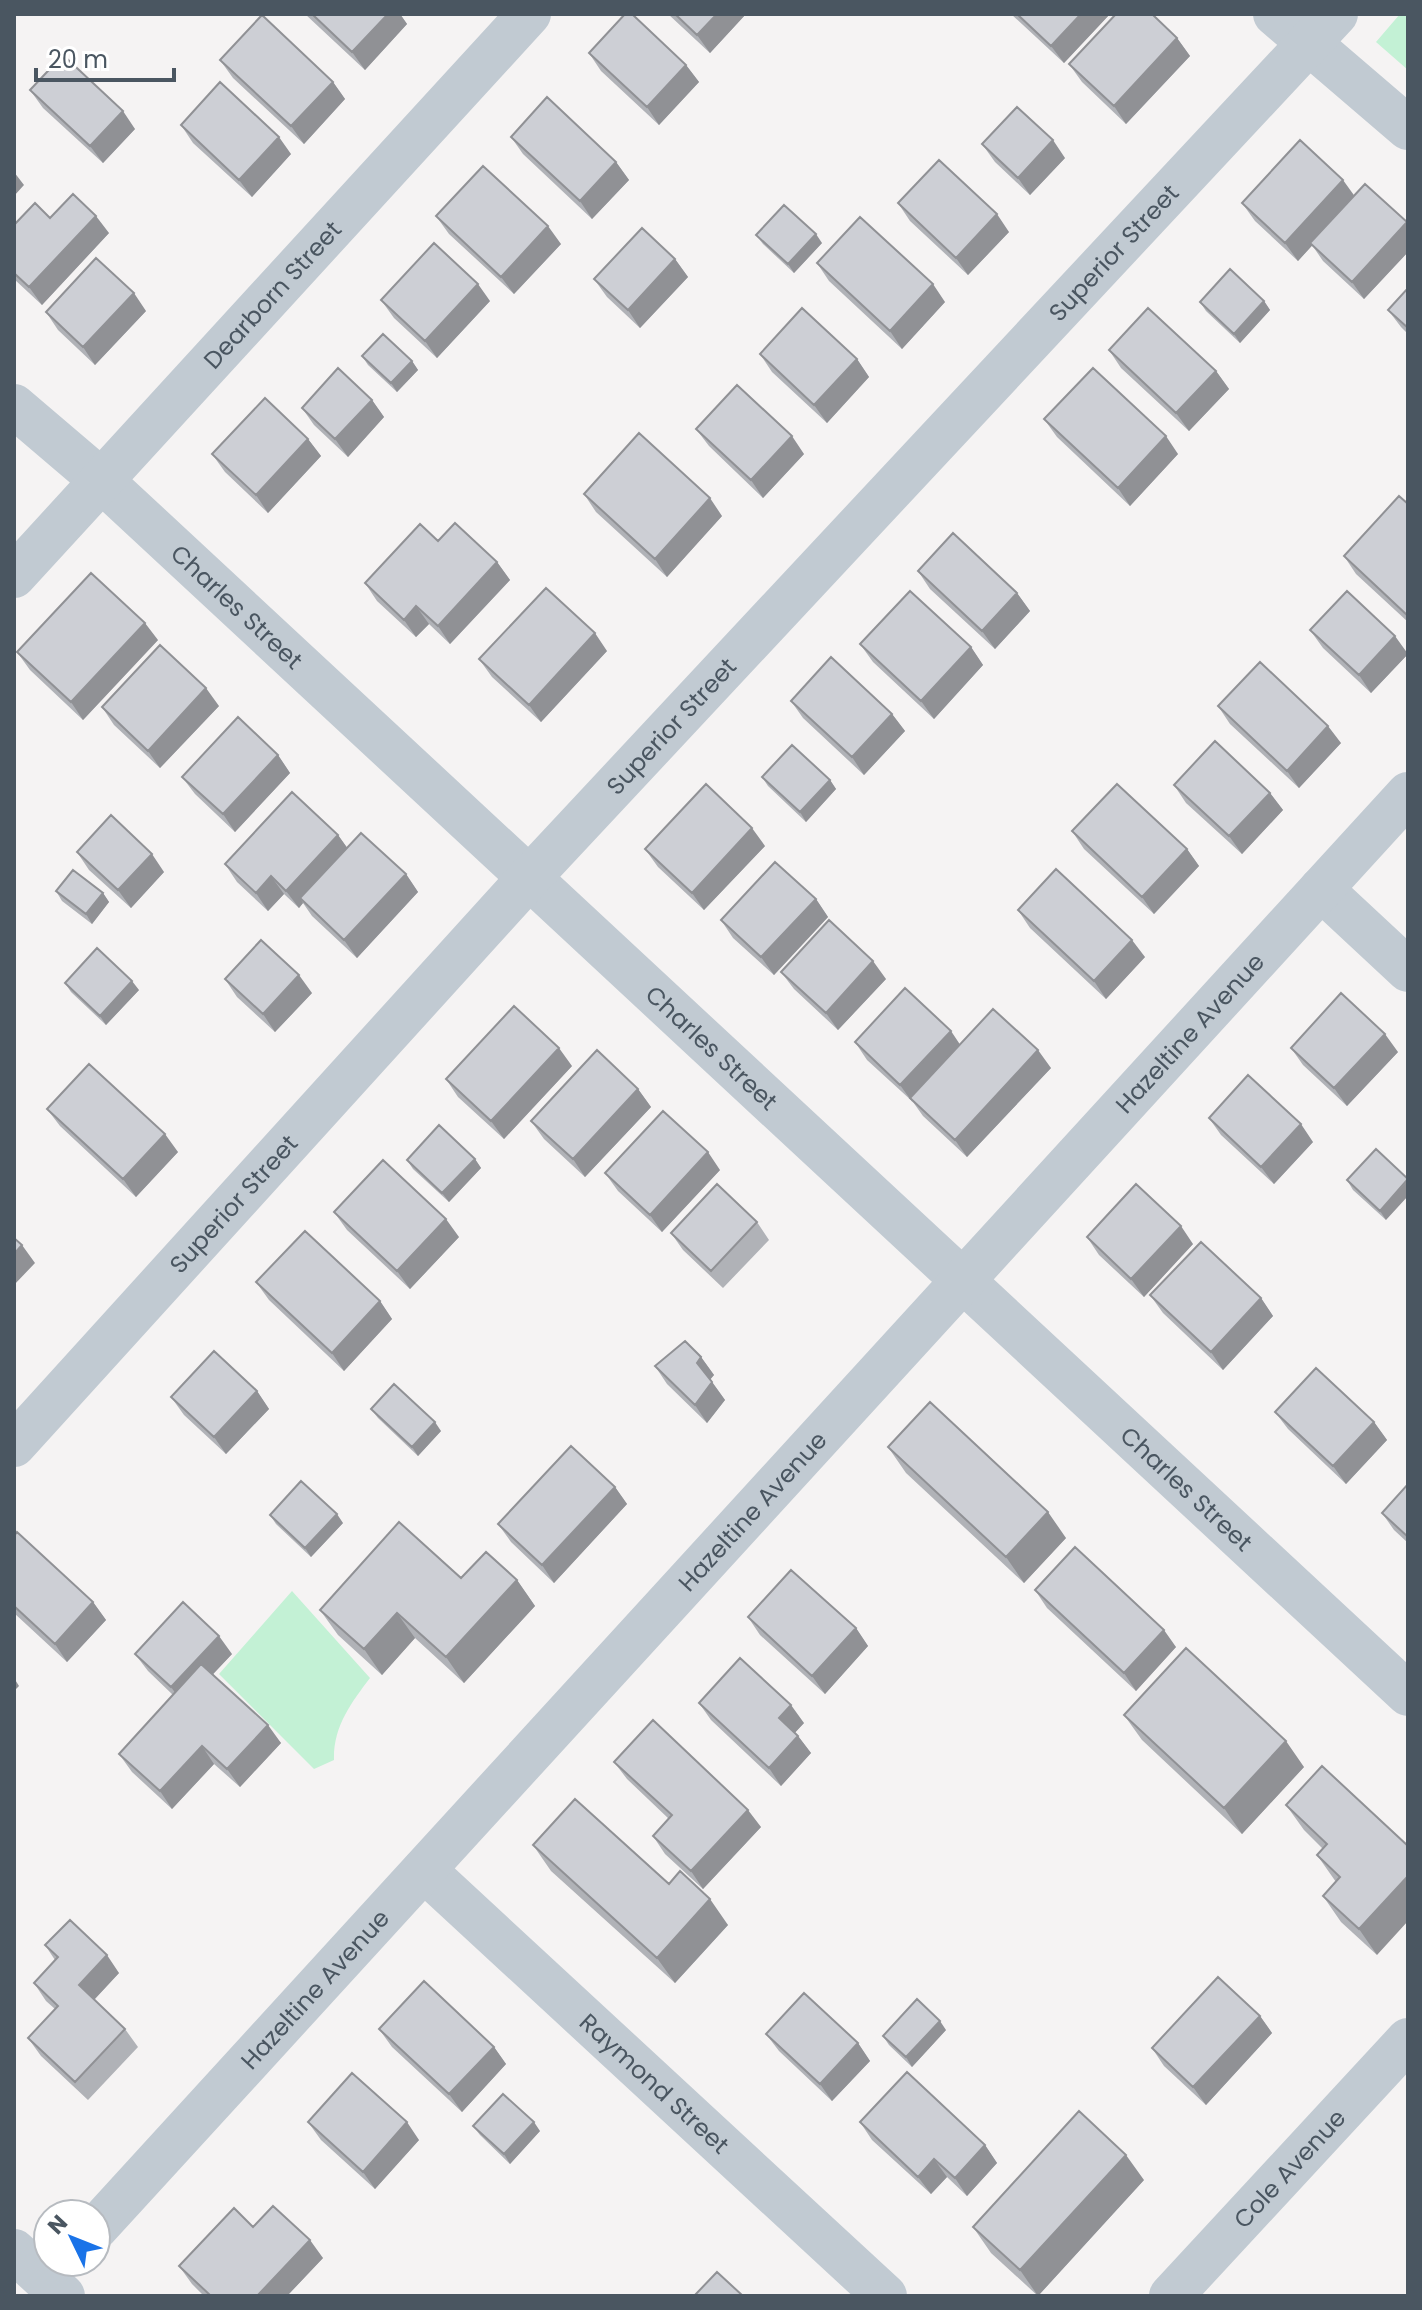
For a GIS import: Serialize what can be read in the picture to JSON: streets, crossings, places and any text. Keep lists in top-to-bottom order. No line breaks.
{"streets":{"street":["Superior Street","Dearborn Street","Charles Street","Hazeltine Avenue","Raymond Street","Cole Avenue"]},"crossings":[["Superior Street","Charles Street"],["Dearborn Street","Charles Street"],["Charles Street","Hazeltine Avenue"],["Hazeltine Avenue","Raymond Street"]],"scale_bar":"20 m","north":"top left"}
